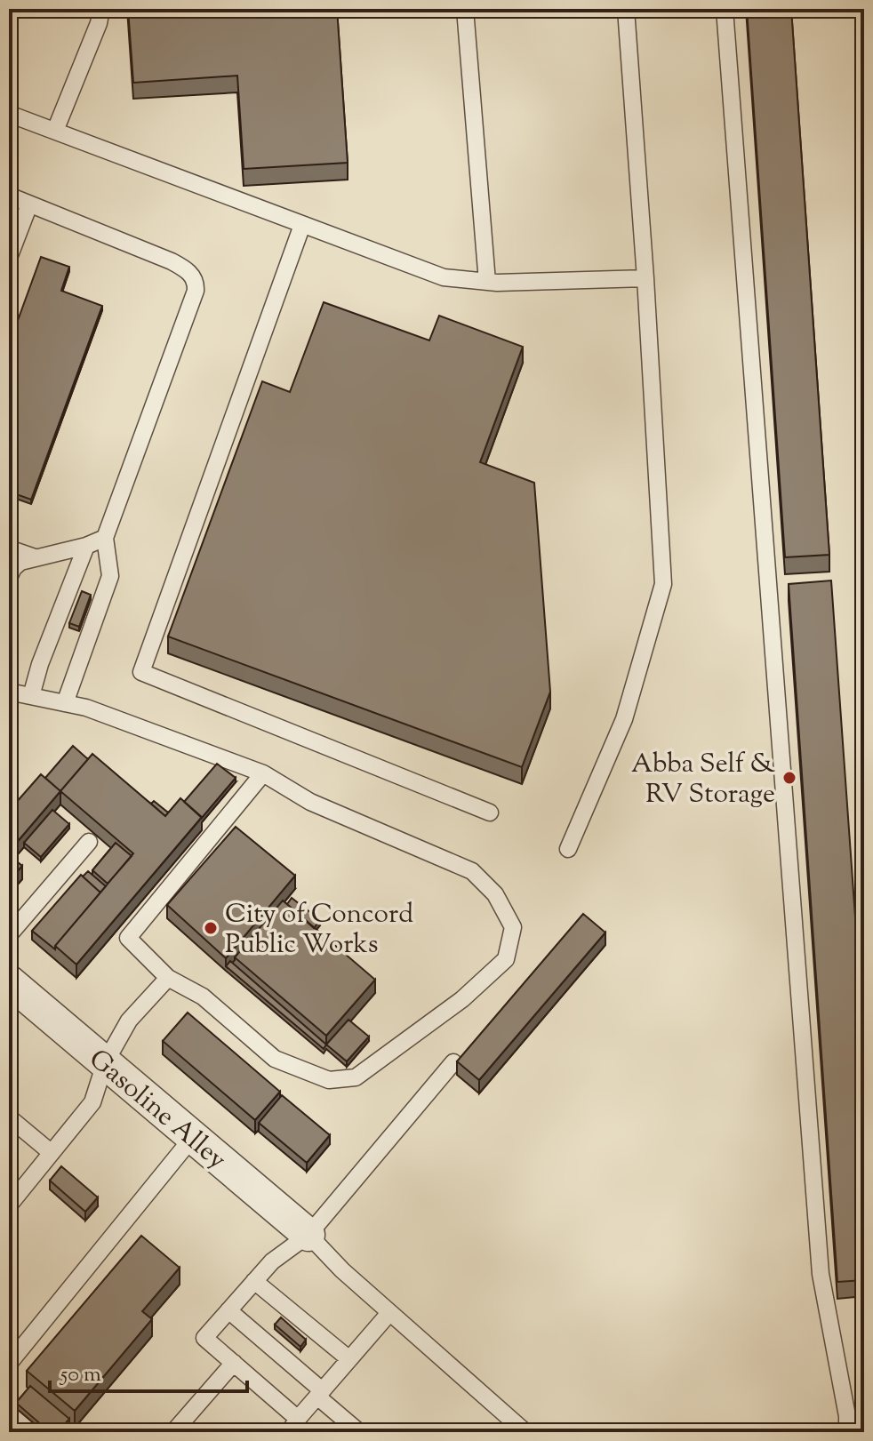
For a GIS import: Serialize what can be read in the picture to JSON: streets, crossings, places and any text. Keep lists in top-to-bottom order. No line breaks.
{"streets":{"street":["Gasoline Alley"]},"places":["Abba Self & RV Storage","City of Concord Public Works"],"scale_bar":"50 m"}
